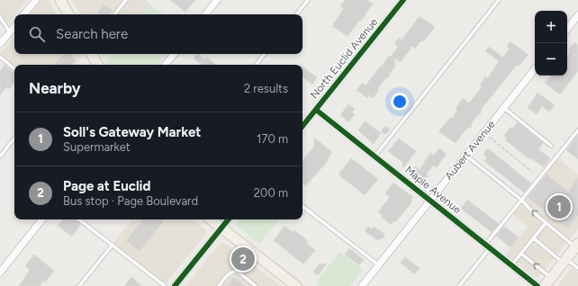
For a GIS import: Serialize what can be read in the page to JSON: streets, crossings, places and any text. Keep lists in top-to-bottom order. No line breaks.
{"streets":{"street":["North Euclid Avenue","Aubert Avenue","Maple Avenue"]},"crossings":[["North Euclid Avenue","Maple Avenue"],["Aubert Avenue","Maple Avenue"]],"page":{"map_buttons":["+","−"],"search":"Search here","heading":["Nearby","2 results"],"list":[{"mark":"1","name":"Soll's Gateway Market","note":"Supermarket","value":"170 m"},{"mark":"2","name":"Page at Euclid","note":"Bus stop · Page Boulevard","value":"200 m"}],"pins":["1","2"]}}
